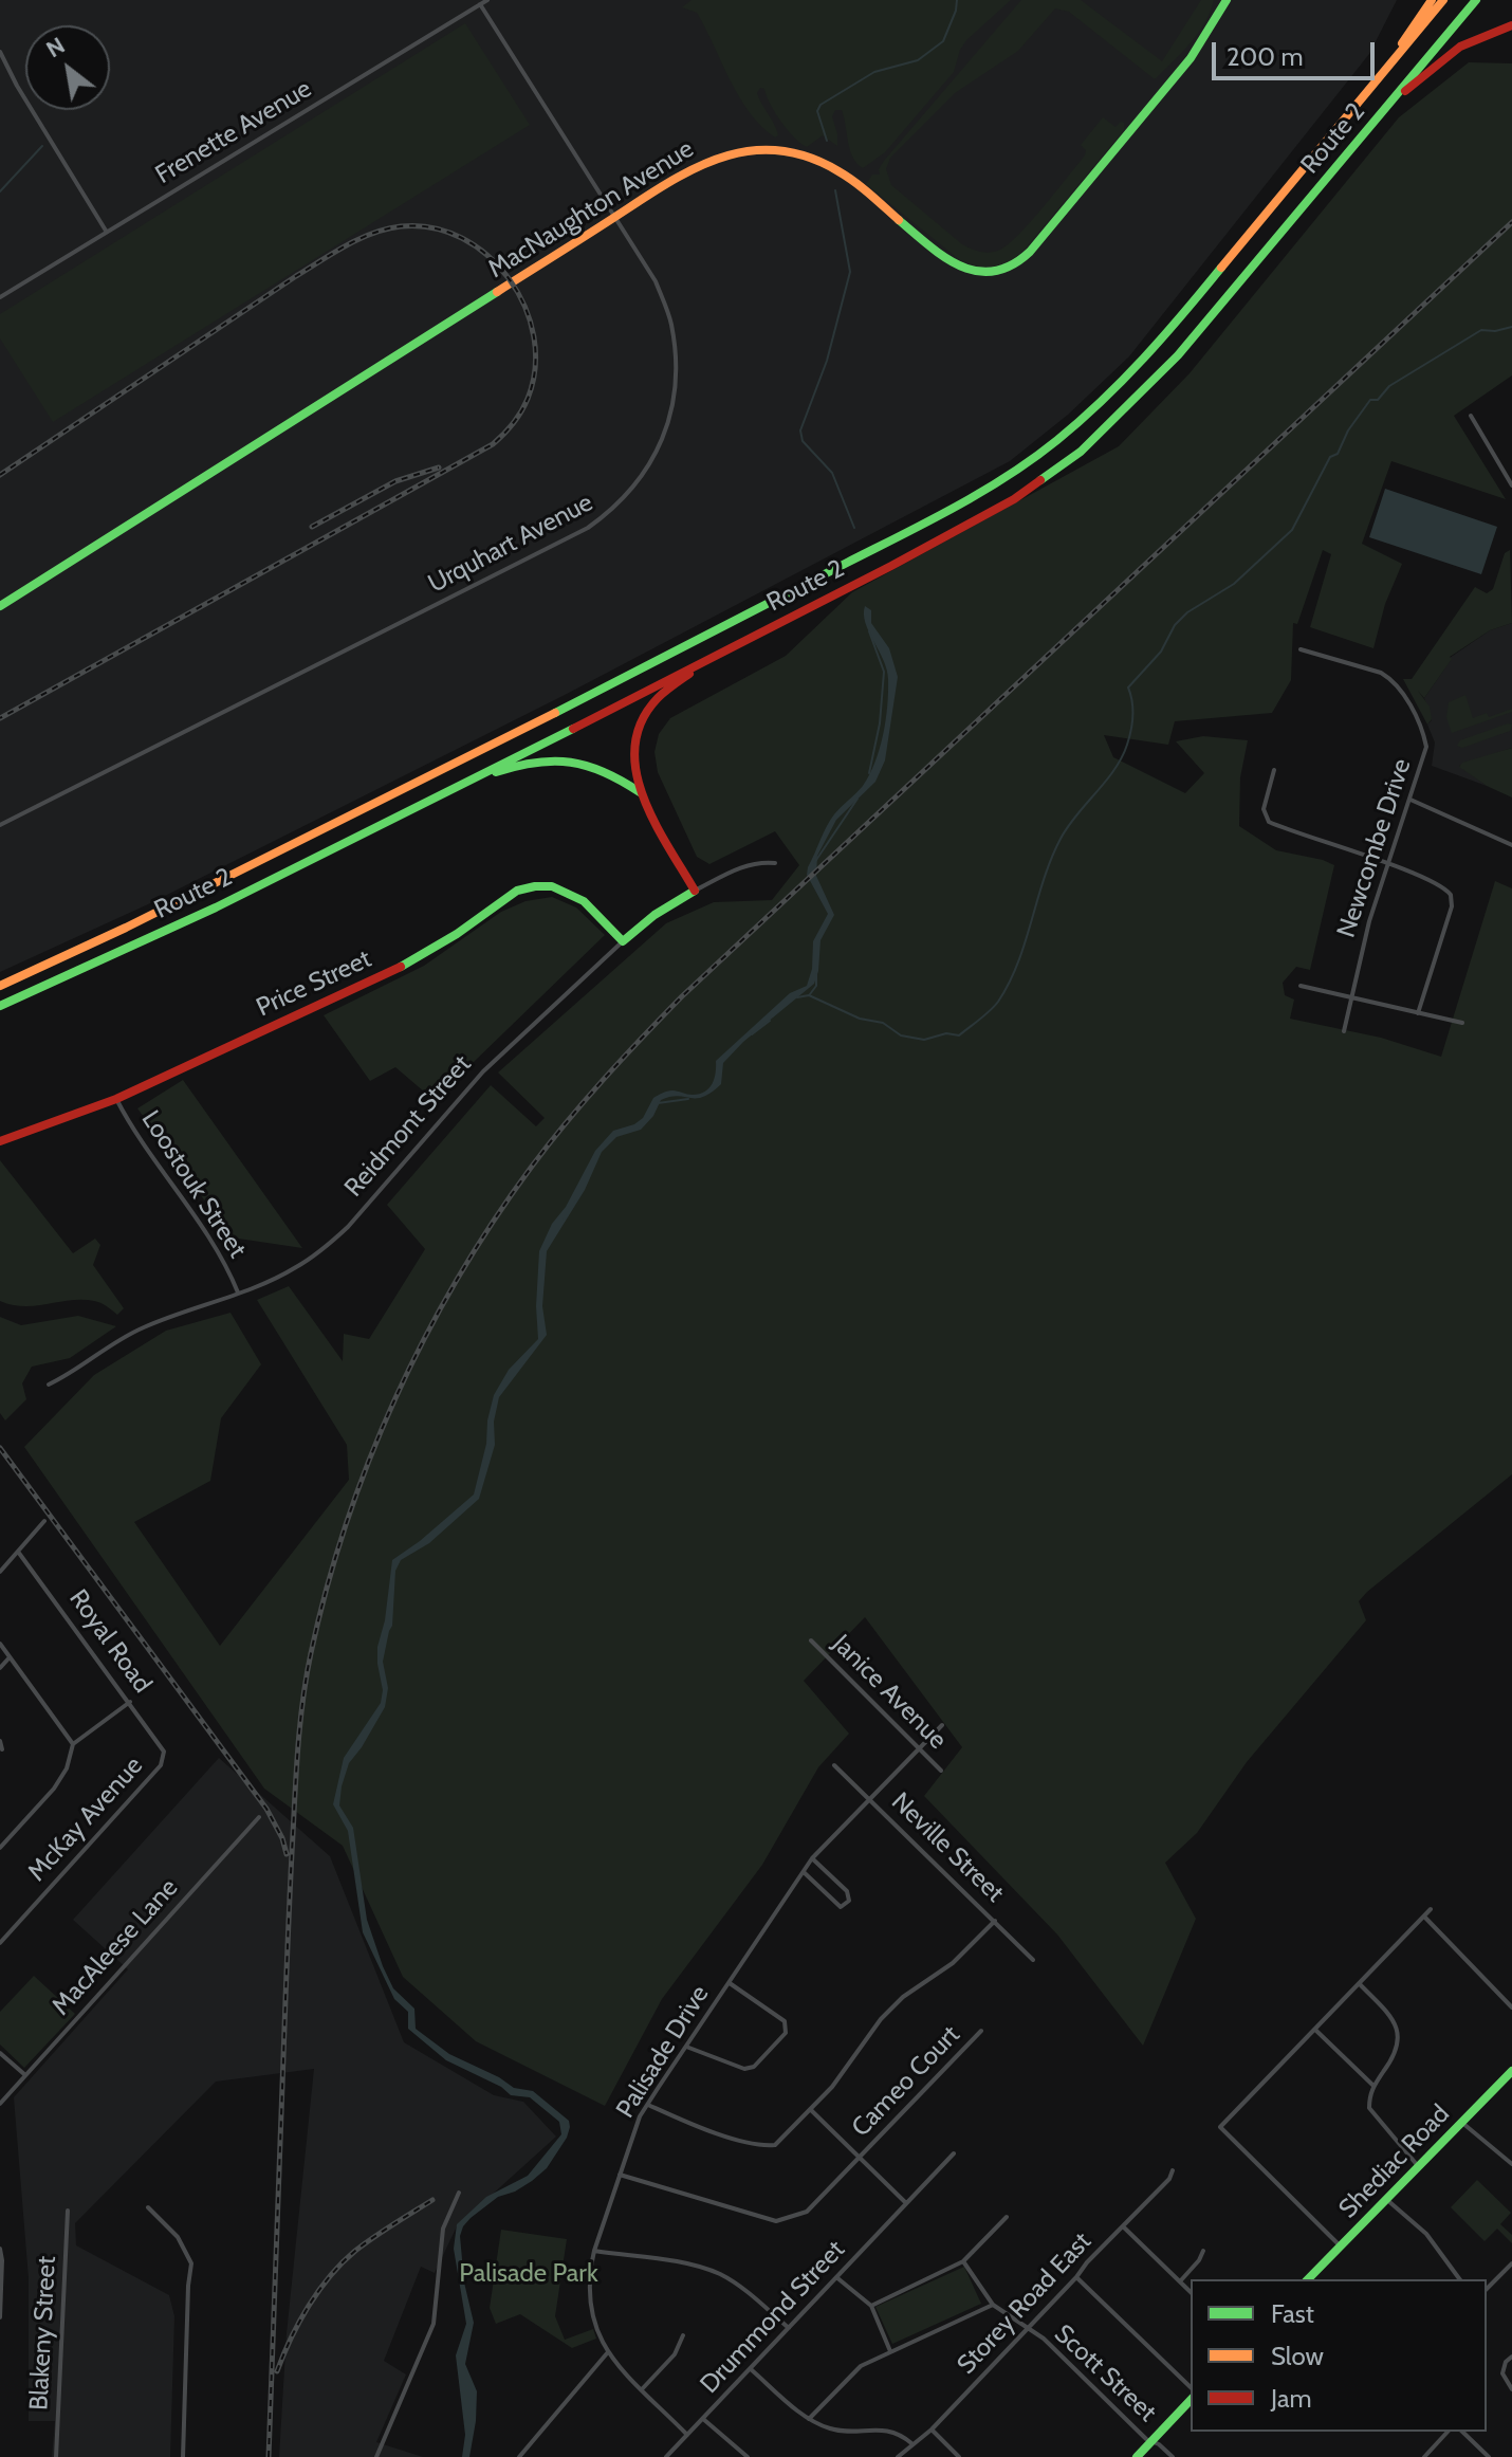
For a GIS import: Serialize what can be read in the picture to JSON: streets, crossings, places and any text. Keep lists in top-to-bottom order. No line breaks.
{"streets":{"main road":["Route 2","MacNaughton Avenue","Price Street","Reidmont Street","Shediac Road"],"street":["Frenette Avenue","Urquhart Avenue","Newcombe Drive","Loostouk Street","Royal Road","Janice Avenue","McKay Avenue","Neville Street","MacAleese Lane","Palisade Drive","Cameo Court","Storey Road East","Drummond Street","Blakeny Street","Scott Street"]},"crossings":[["Frenette Avenue","Urquhart Avenue"],["MacNaughton Avenue","Urquhart Avenue"],["Price Street","Reidmont Street"],["Price Street","Loostouk Street"],["Reidmont Street","Loostouk Street"],["Royal Road","McKay Avenue"],["Janice Avenue","Palisade Drive"],["Neville Street","Palisade Drive"],["Palisade Drive","Cameo Court"],["Palisade Drive","Drummond Street"],["Storey Road East","Scott Street"]],"parks":["Palisade Park"],"legend":["Fast","Slow","Jam"],"scale_bar":"200 m","north":"top left"}
